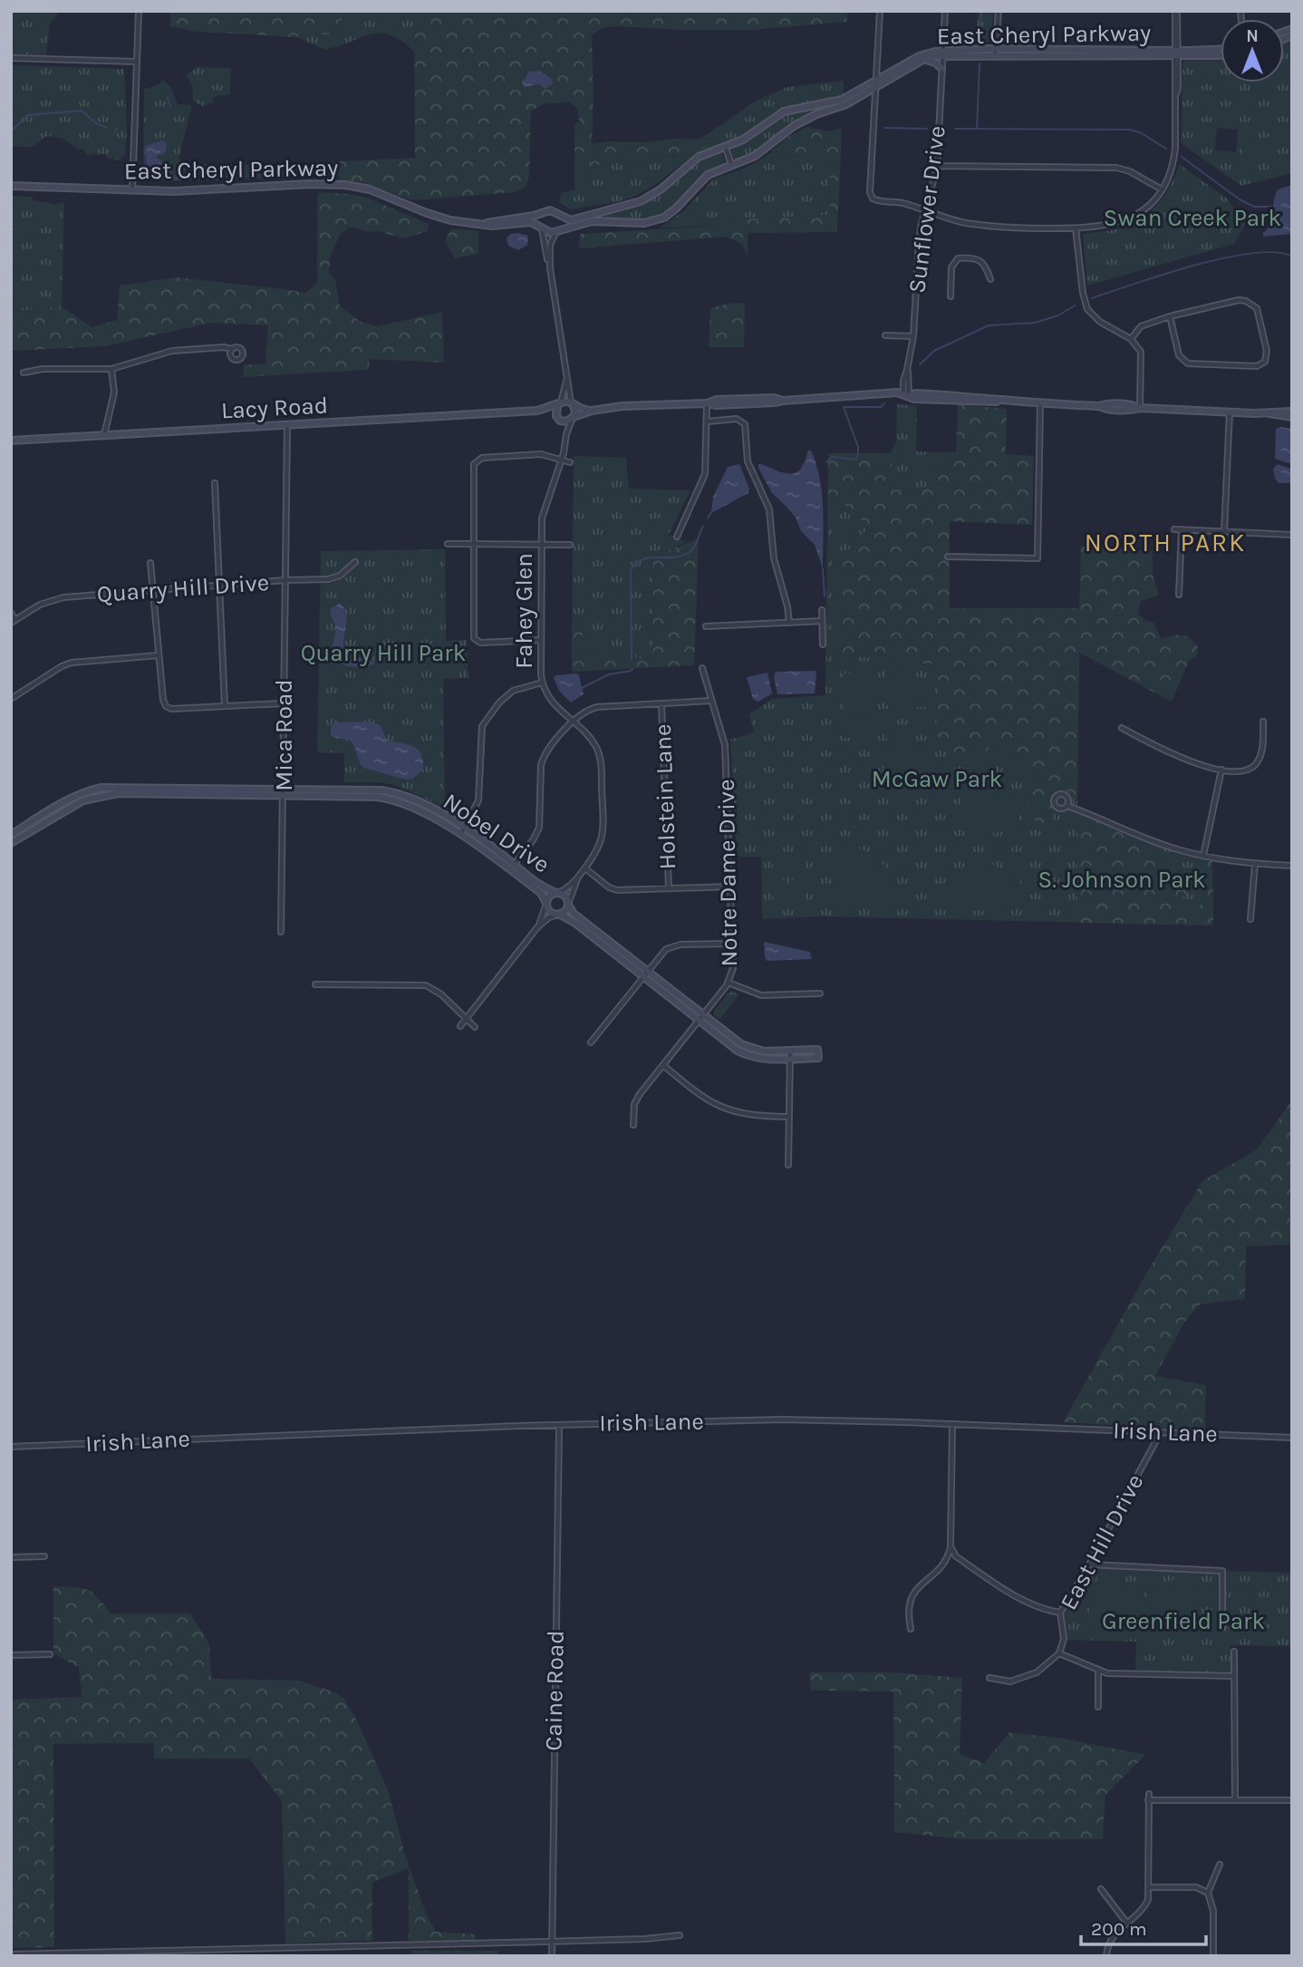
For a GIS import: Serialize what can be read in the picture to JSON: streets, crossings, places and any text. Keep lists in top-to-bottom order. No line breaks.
{"streets":{"street":["East Cheryl Parkway","Sunflower Drive","Lacy Road","Quarry Hill Drive","Fahey Glen","Mica Road","Holstein Lane","Nobel Drive","Notre Dame Drive","Irish Lane","East Hill Drive","Caine Road"]},"crossings":[["East Cheryl Parkway","Sunflower Drive"],["Lacy Road","Fahey Glen"],["Lacy Road","Mica Road"],["Quarry Hill Drive","Mica Road"],["Fahey Glen","Nobel Drive"],["Mica Road","Nobel Drive"],["Nobel Drive","Notre Dame Drive"],["Irish Lane","East Hill Drive"],["Irish Lane","Caine Road"]],"districts":["NORTH PARK"],"parks":["Swan Creek Park","Quarry Hill Park","McGaw Park","S. Johnson Park","Greenfield Park"],"scale_bar":"200 m","north":"top"}
